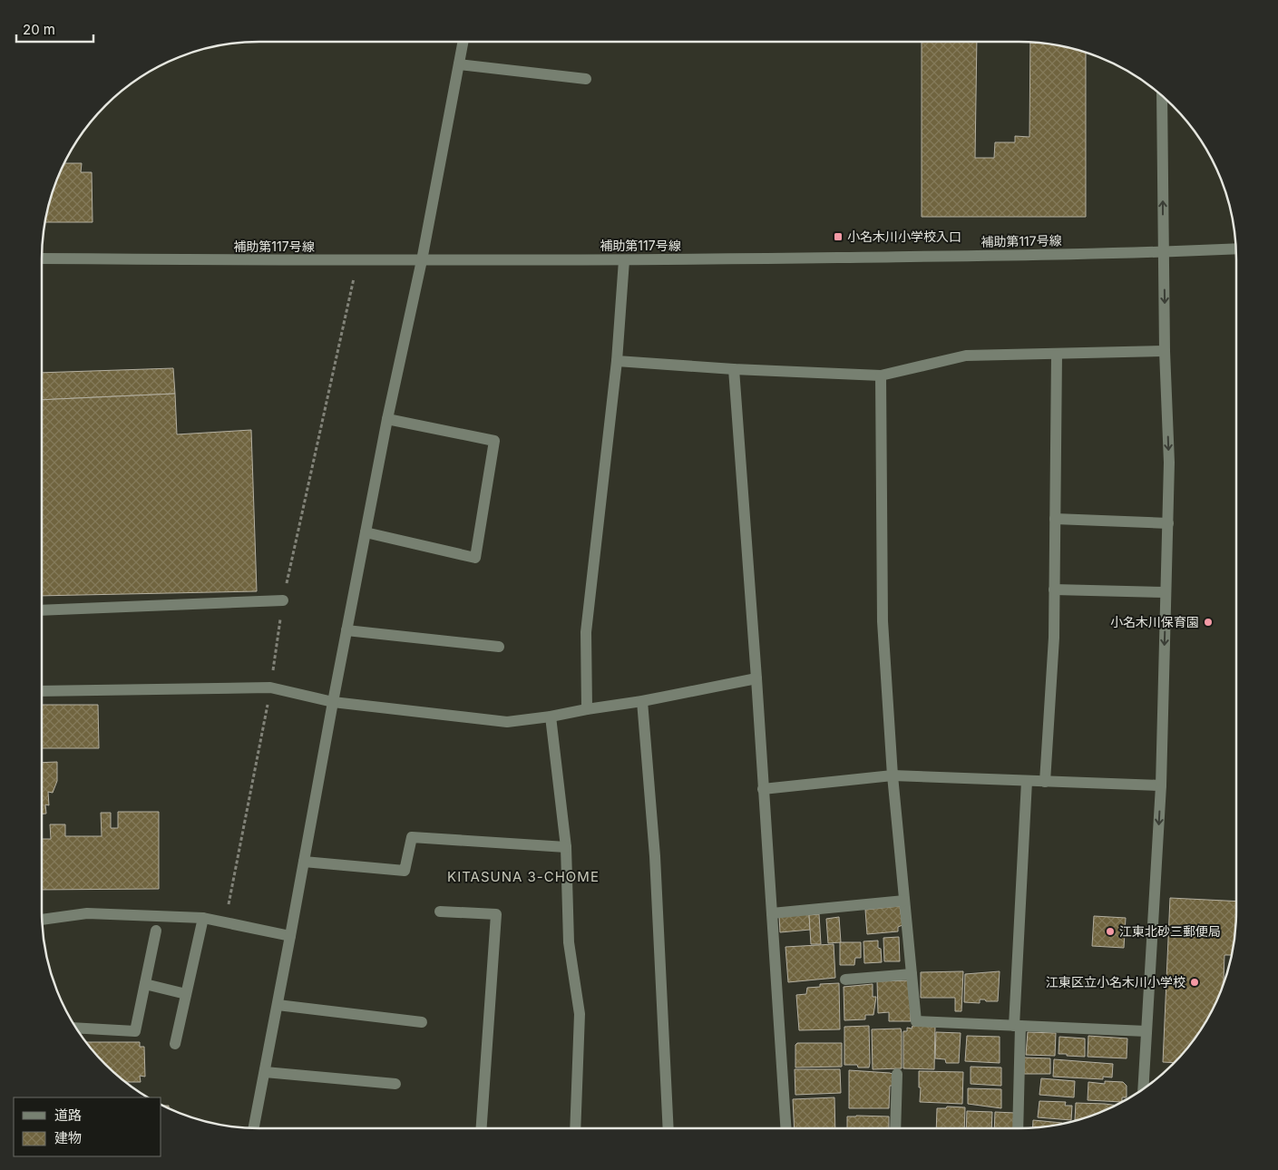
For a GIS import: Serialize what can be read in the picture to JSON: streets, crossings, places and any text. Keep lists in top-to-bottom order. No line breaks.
{"streets":{"street":["補助第117号線"]},"districts":["KITASUNA 3-CHOME"],"places":{"transit":["小名木川小学校入口"],"other":["小名木川保育園","江東北砂三郵便局","江東区立小名木川小学校"]},"legend":["道路","建物"],"scale_bar":"20 m"}
